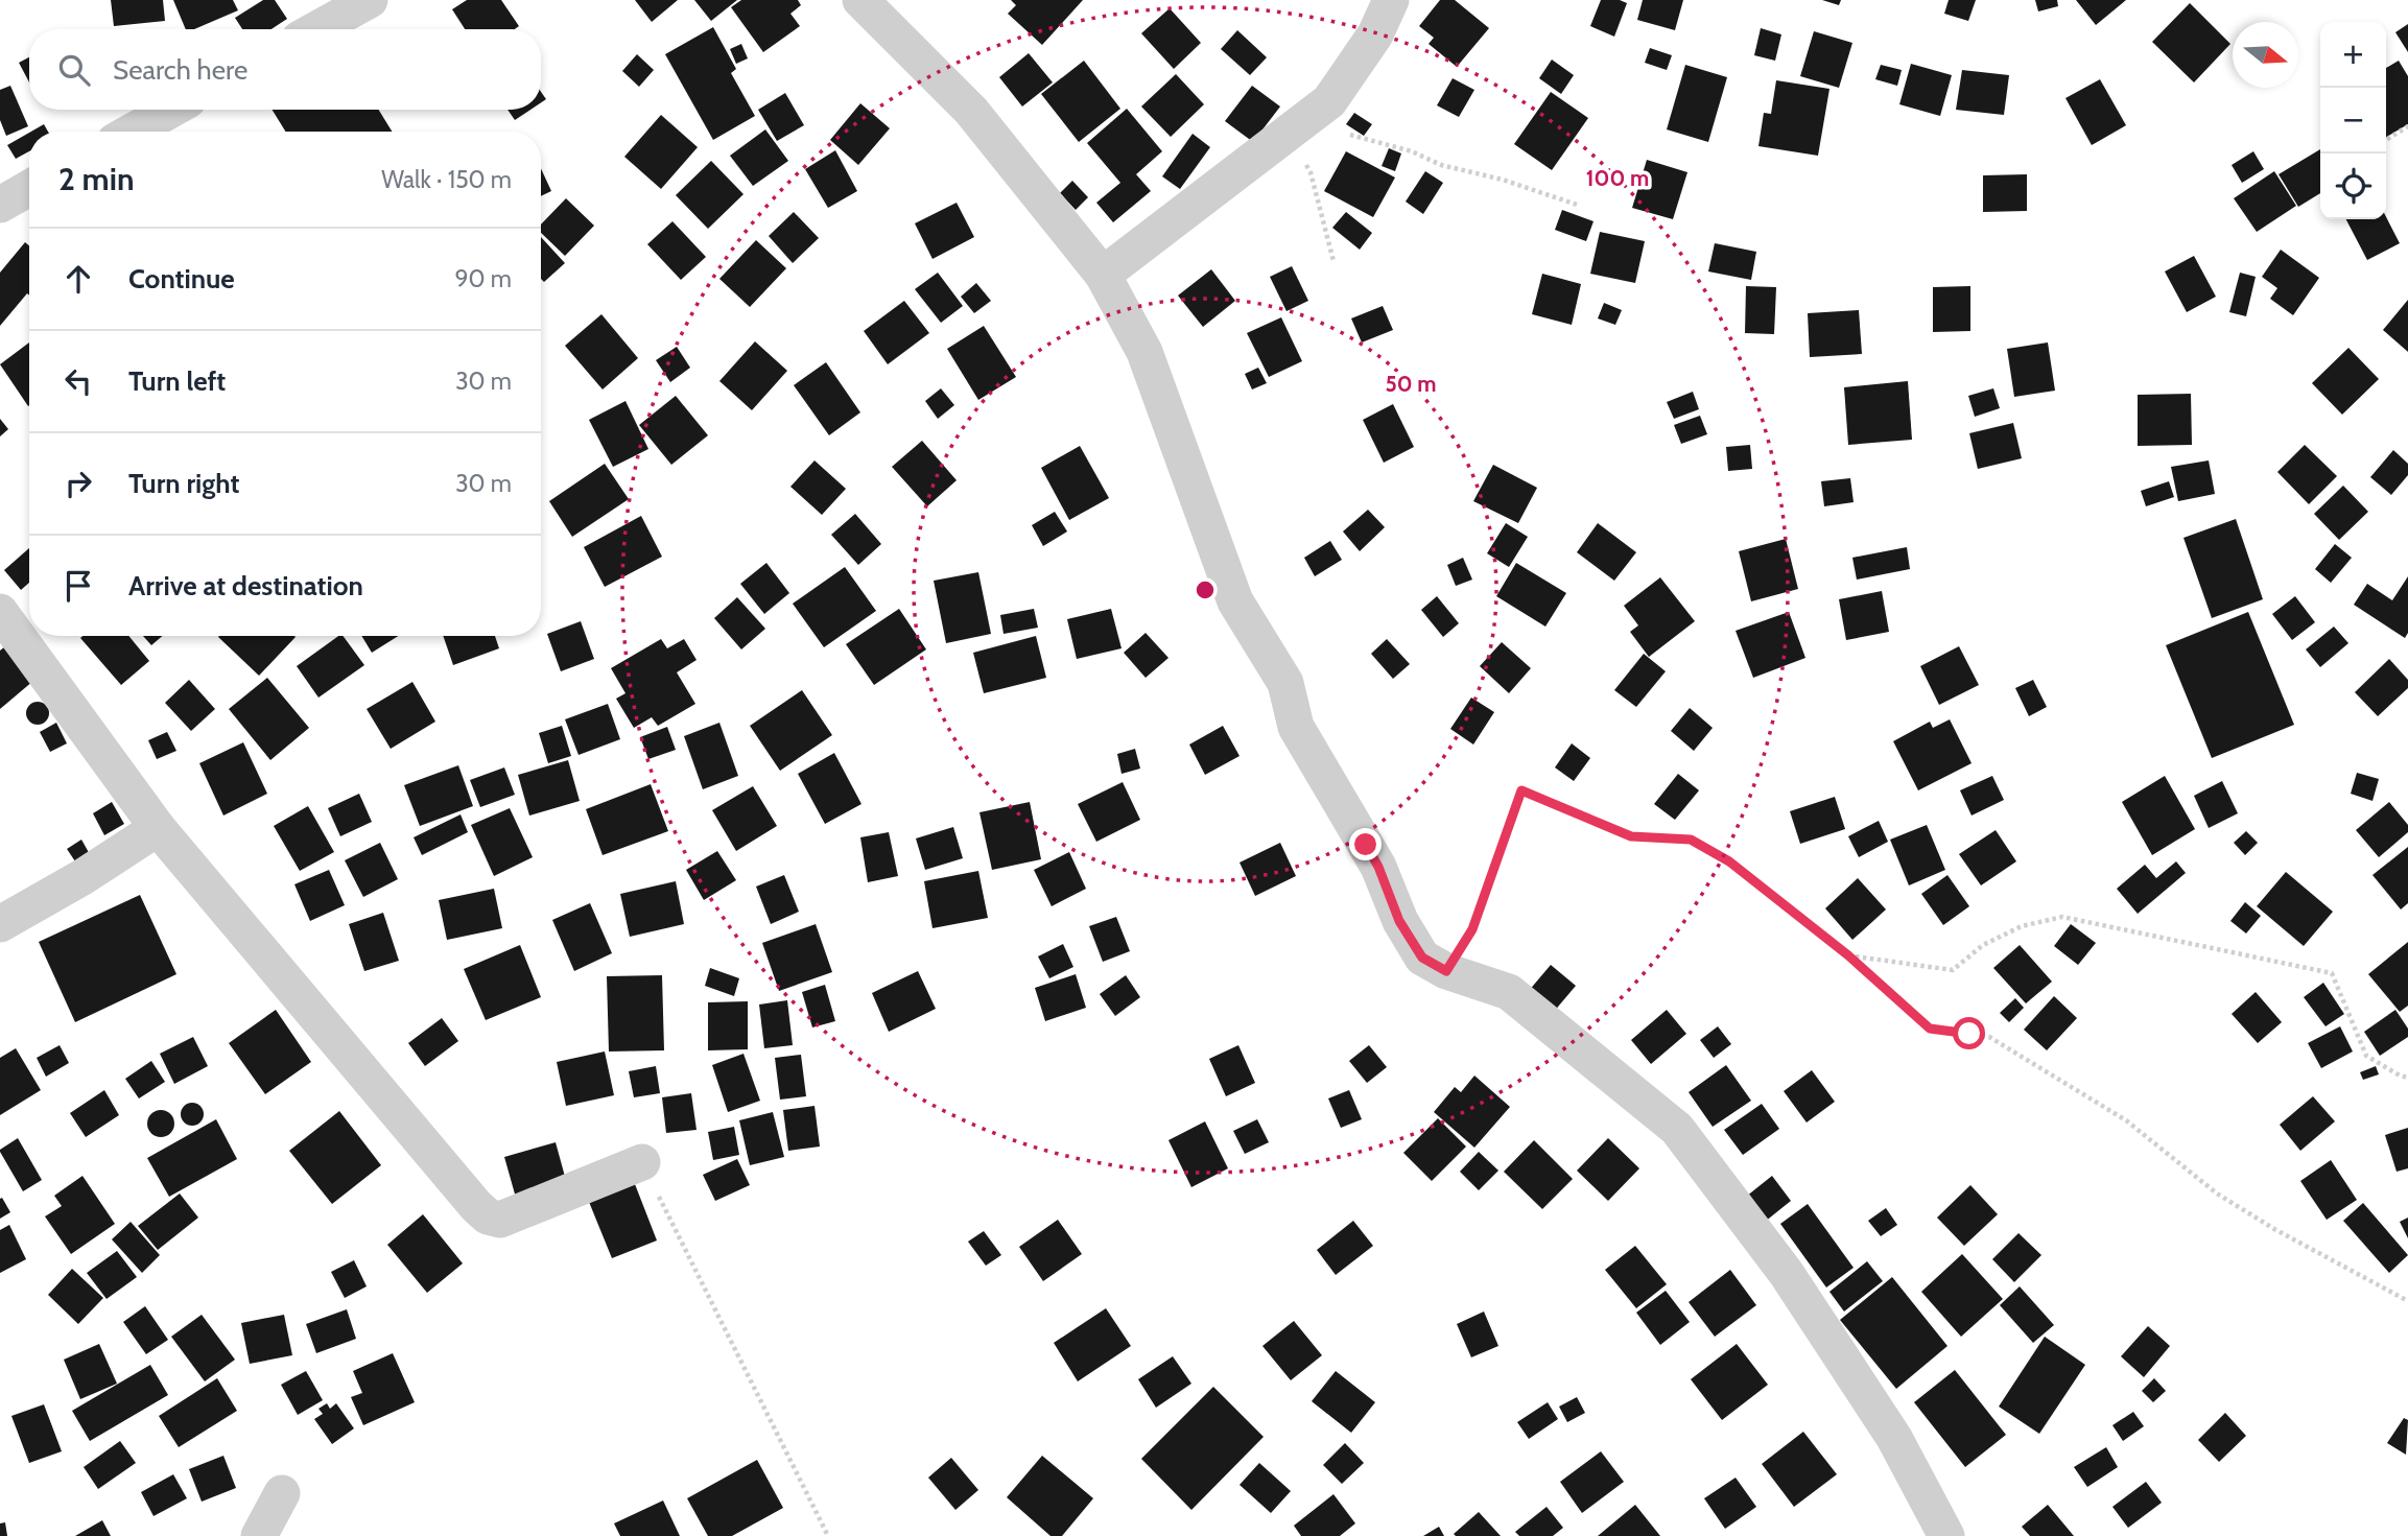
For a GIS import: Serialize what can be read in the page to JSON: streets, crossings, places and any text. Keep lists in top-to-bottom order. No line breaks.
{"north":"right","page":{"map_buttons":["+","−"],"search":"Search here","heading":["2 min","Walk · 150 m"],"list":[["Continue","90 m"],["Turn left","30 m"],["Turn right","30 m"],"Arrive at destination"]},"rings":["100 m","50 m"]}
